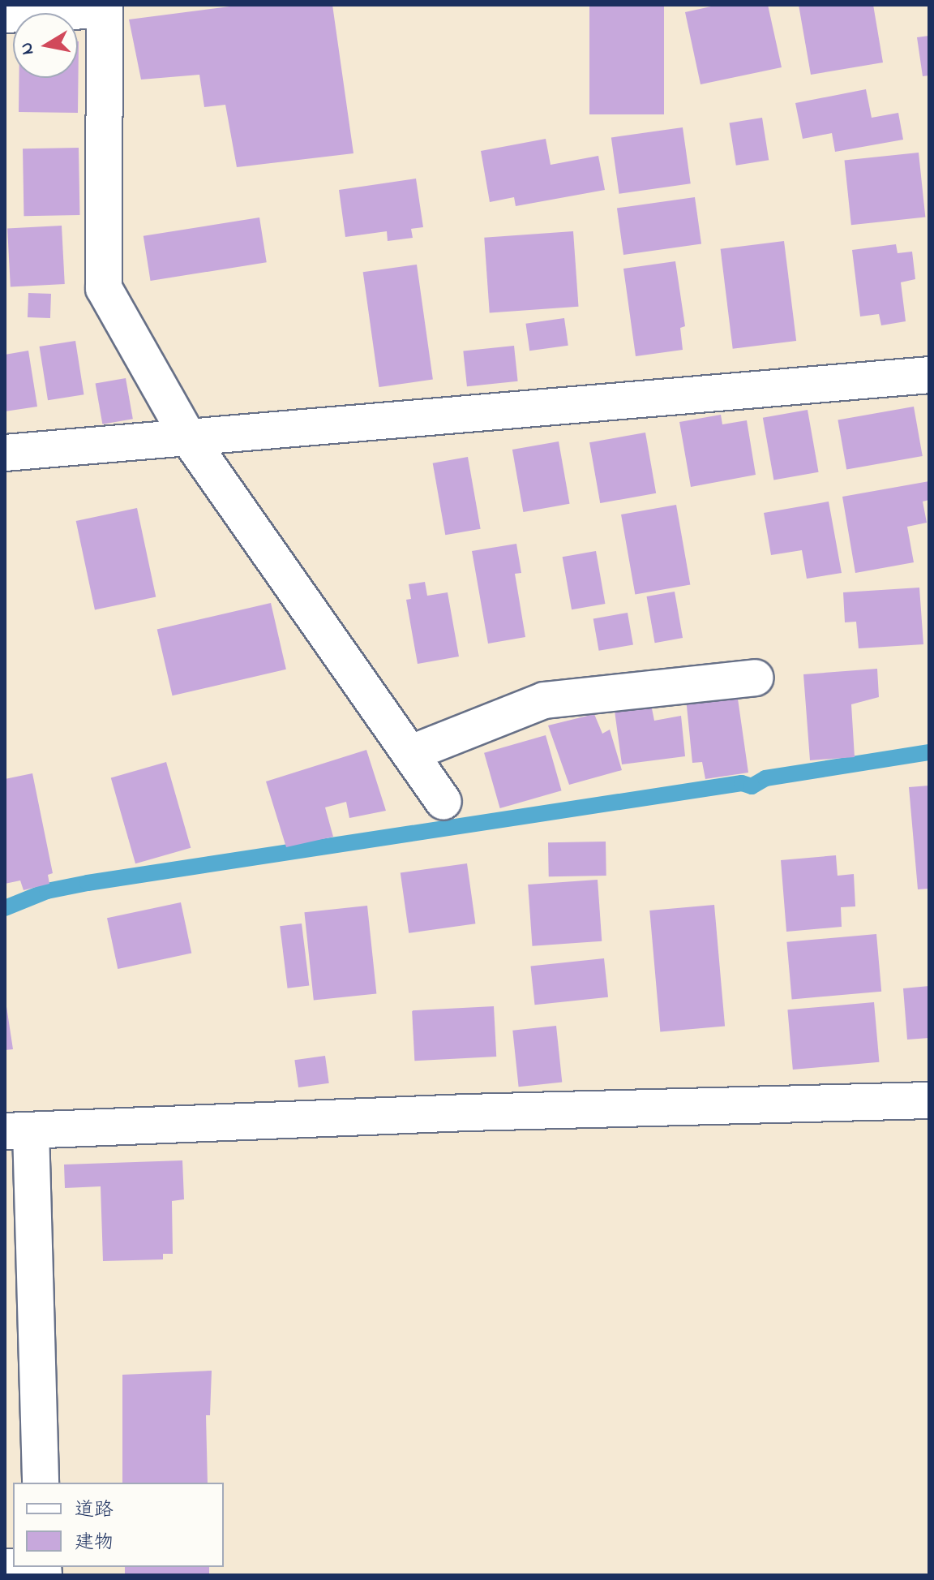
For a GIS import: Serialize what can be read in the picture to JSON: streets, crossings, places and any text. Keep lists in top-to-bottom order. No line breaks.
{"legend":["道路","建物"],"north":"left"}
